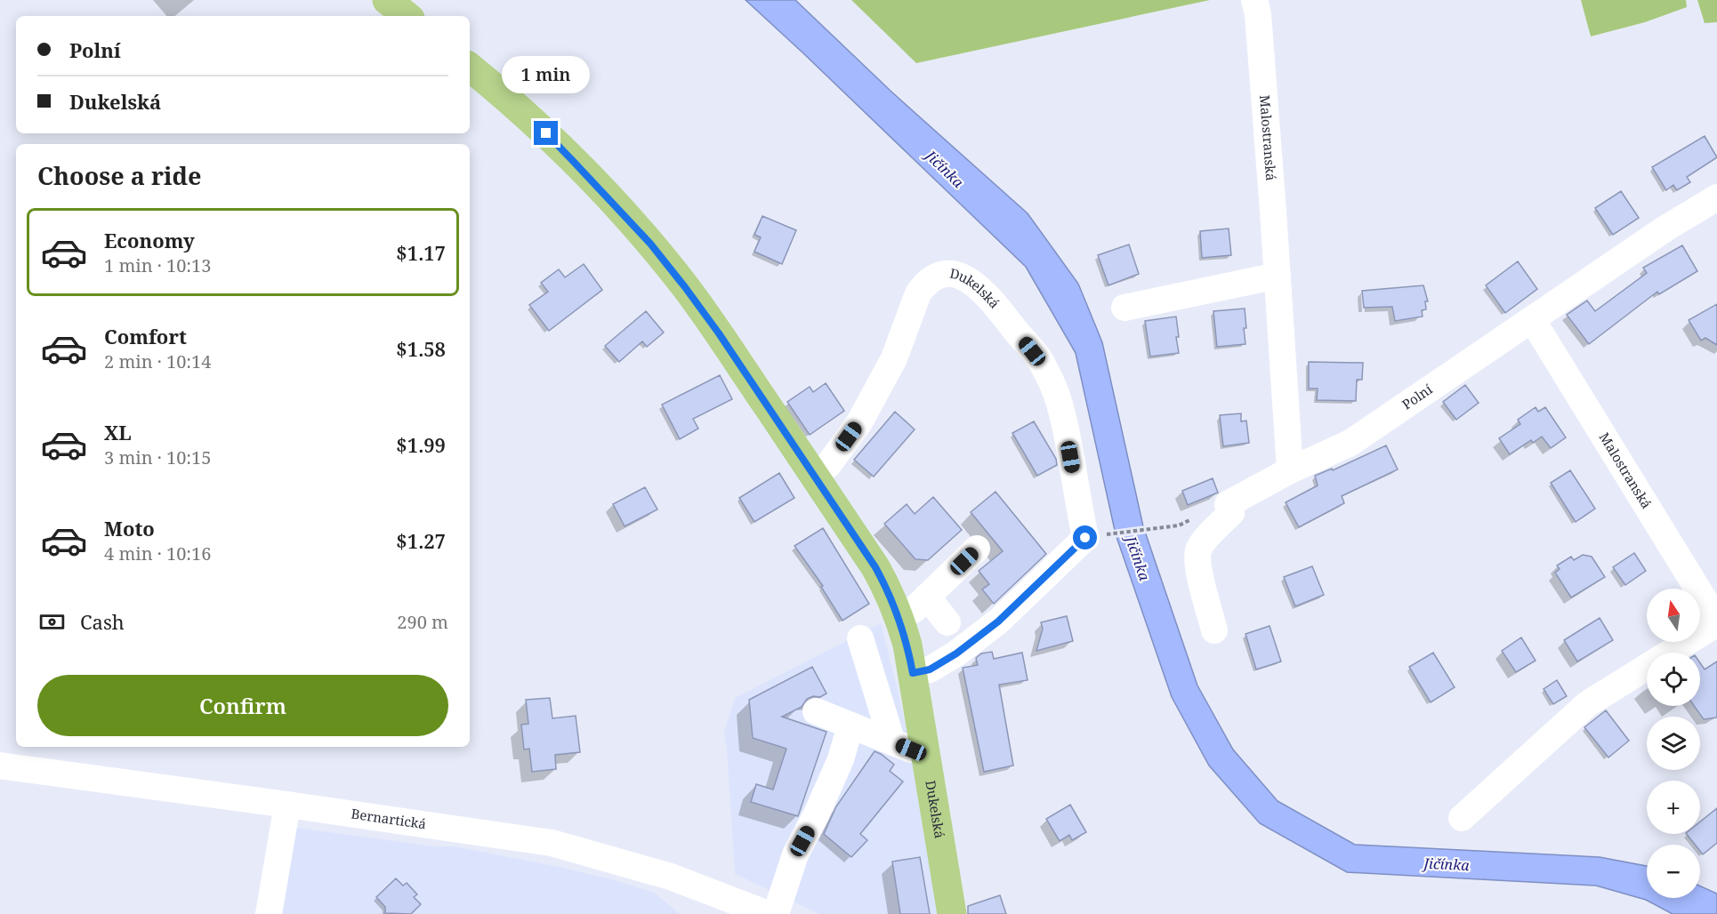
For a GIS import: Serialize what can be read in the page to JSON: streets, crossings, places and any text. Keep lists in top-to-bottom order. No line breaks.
{"streets":{"main road":["Dukelská"],"street":["Malostranská","Polní","Bernartická"]},"crossings":[["Malostranská","Polní"]],"water":["Jičínka"],"north":"top","page":{"banner":["Polní","Dukelská"],"bubble":"1 min","heading":"Choose a ride","list":[{"name":"Economy","note":"1 min · 10:13","value":"$1.17"},{"name":"Comfort","note":"2 min · 10:14","value":"$1.58"},{"name":"XL","note":"3 min · 10:15","value":"$1.99"},{"name":"Moto","note":"4 min · 10:16","value":"$1.27"}],"map_buttons":["+","−"],"pay":["Cash","290 m"],"buttons":"Confirm"}}
